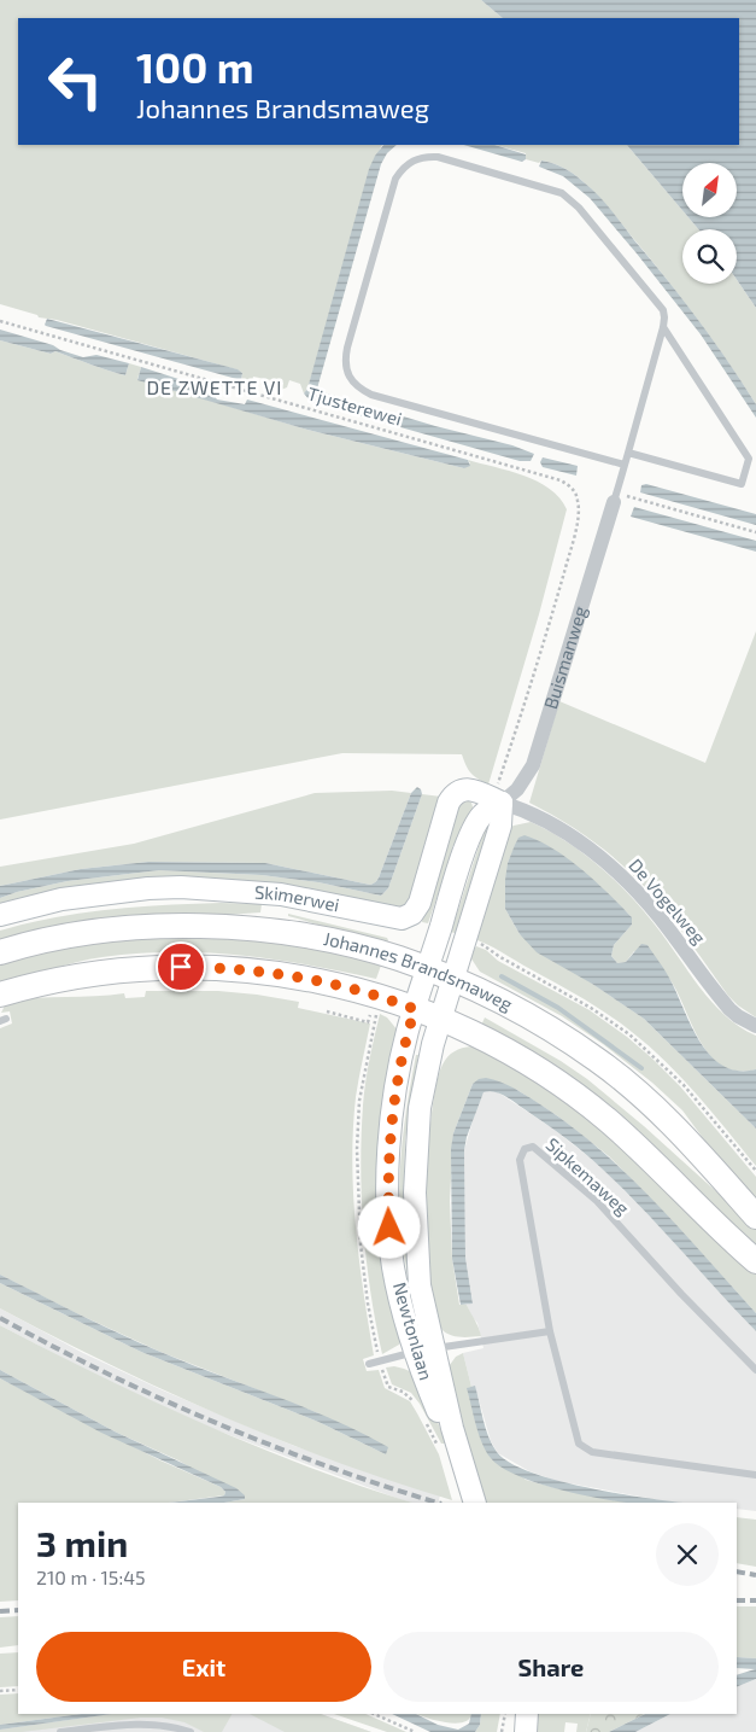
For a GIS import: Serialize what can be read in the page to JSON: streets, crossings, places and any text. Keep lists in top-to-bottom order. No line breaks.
{"streets":{"main road":["Johannes Brandsmaweg"],"street":["Buismanweg","Skimerwei","De Vogelweg","Newtonlaan"],"lane":["Sipkemaweg"],"path":["Tjusterewei"]},"crossings":[["Tjusterewei","Buismanweg"],["Tjusterewei","Skimerwei"],["Tjusterewei","De Vogelweg"],["Buismanweg","Skimerwei"],["Buismanweg","De Vogelweg"],["Buismanweg","Johannes Brandsmaweg"],["Buismanweg","Newtonlaan"],["Skimerwei","De Vogelweg"],["Johannes Brandsmaweg","Newtonlaan"]],"districts":["DE ZWETTE VI"],"north":"top right","page":{"turn":["100 m","Johannes Brandsmaweg"],"heading":["3 min","210 m · 15:45"],"buttons":["Exit","Share"]}}
